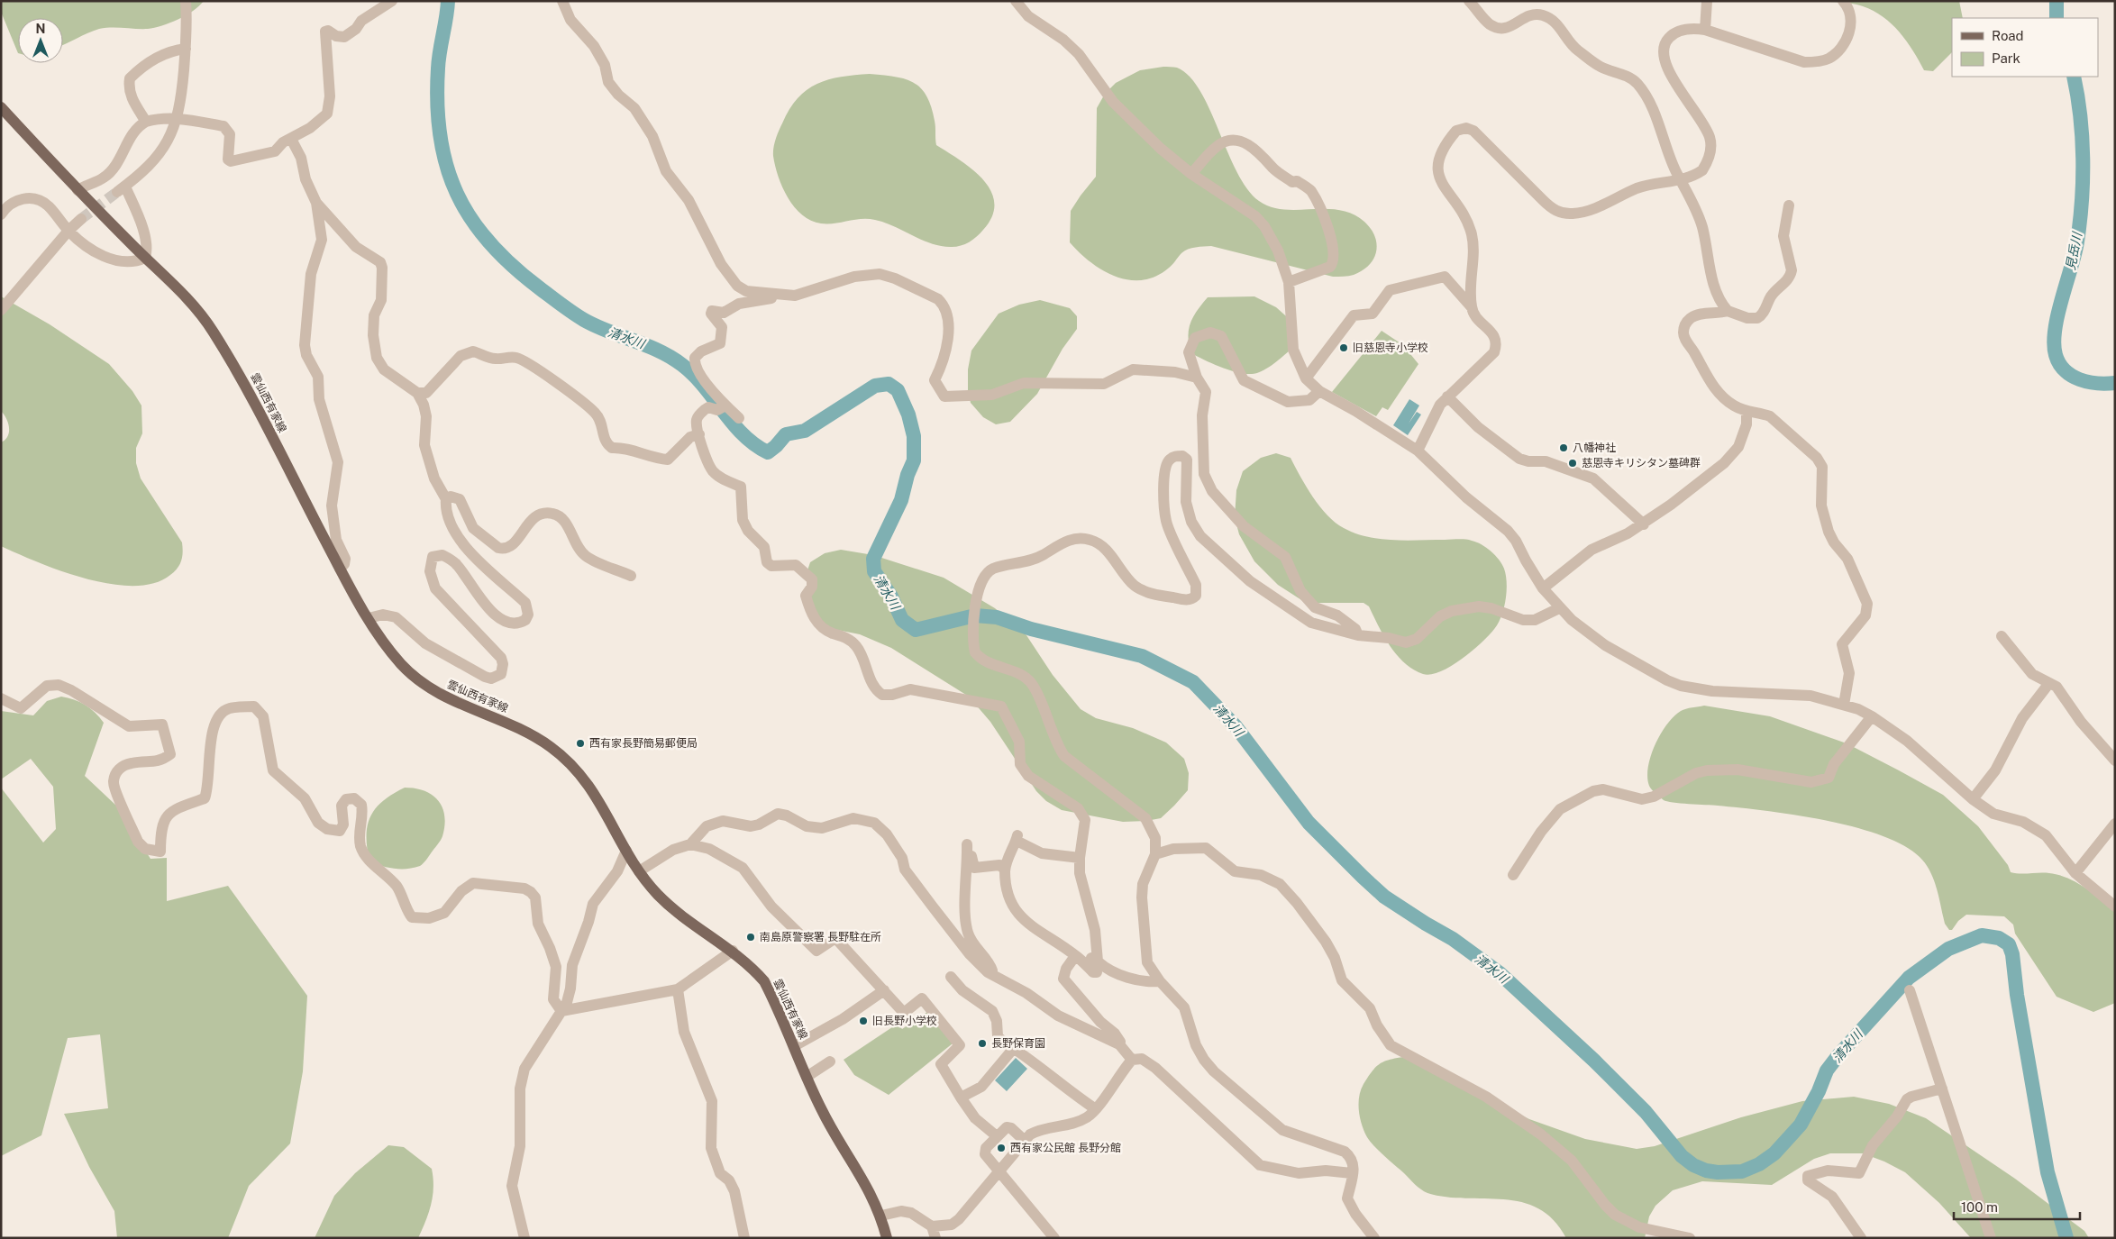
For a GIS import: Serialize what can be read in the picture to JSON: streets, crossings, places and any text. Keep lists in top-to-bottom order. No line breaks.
{"streets":{"main road":["雲仙西有家線"]},"water":["見岳川","清水川"],"places":["旧慈恩寺小学校","八幡神社","慈恩寺キリシタン墓碑群","西有家長野簡易郵便局","南島原警察署 長野駐在所","旧長野小学校","長野保育園","西有家公民館 長野分館"],"legend":["Road","Park"],"scale_bar":"100 m","north":"top"}
